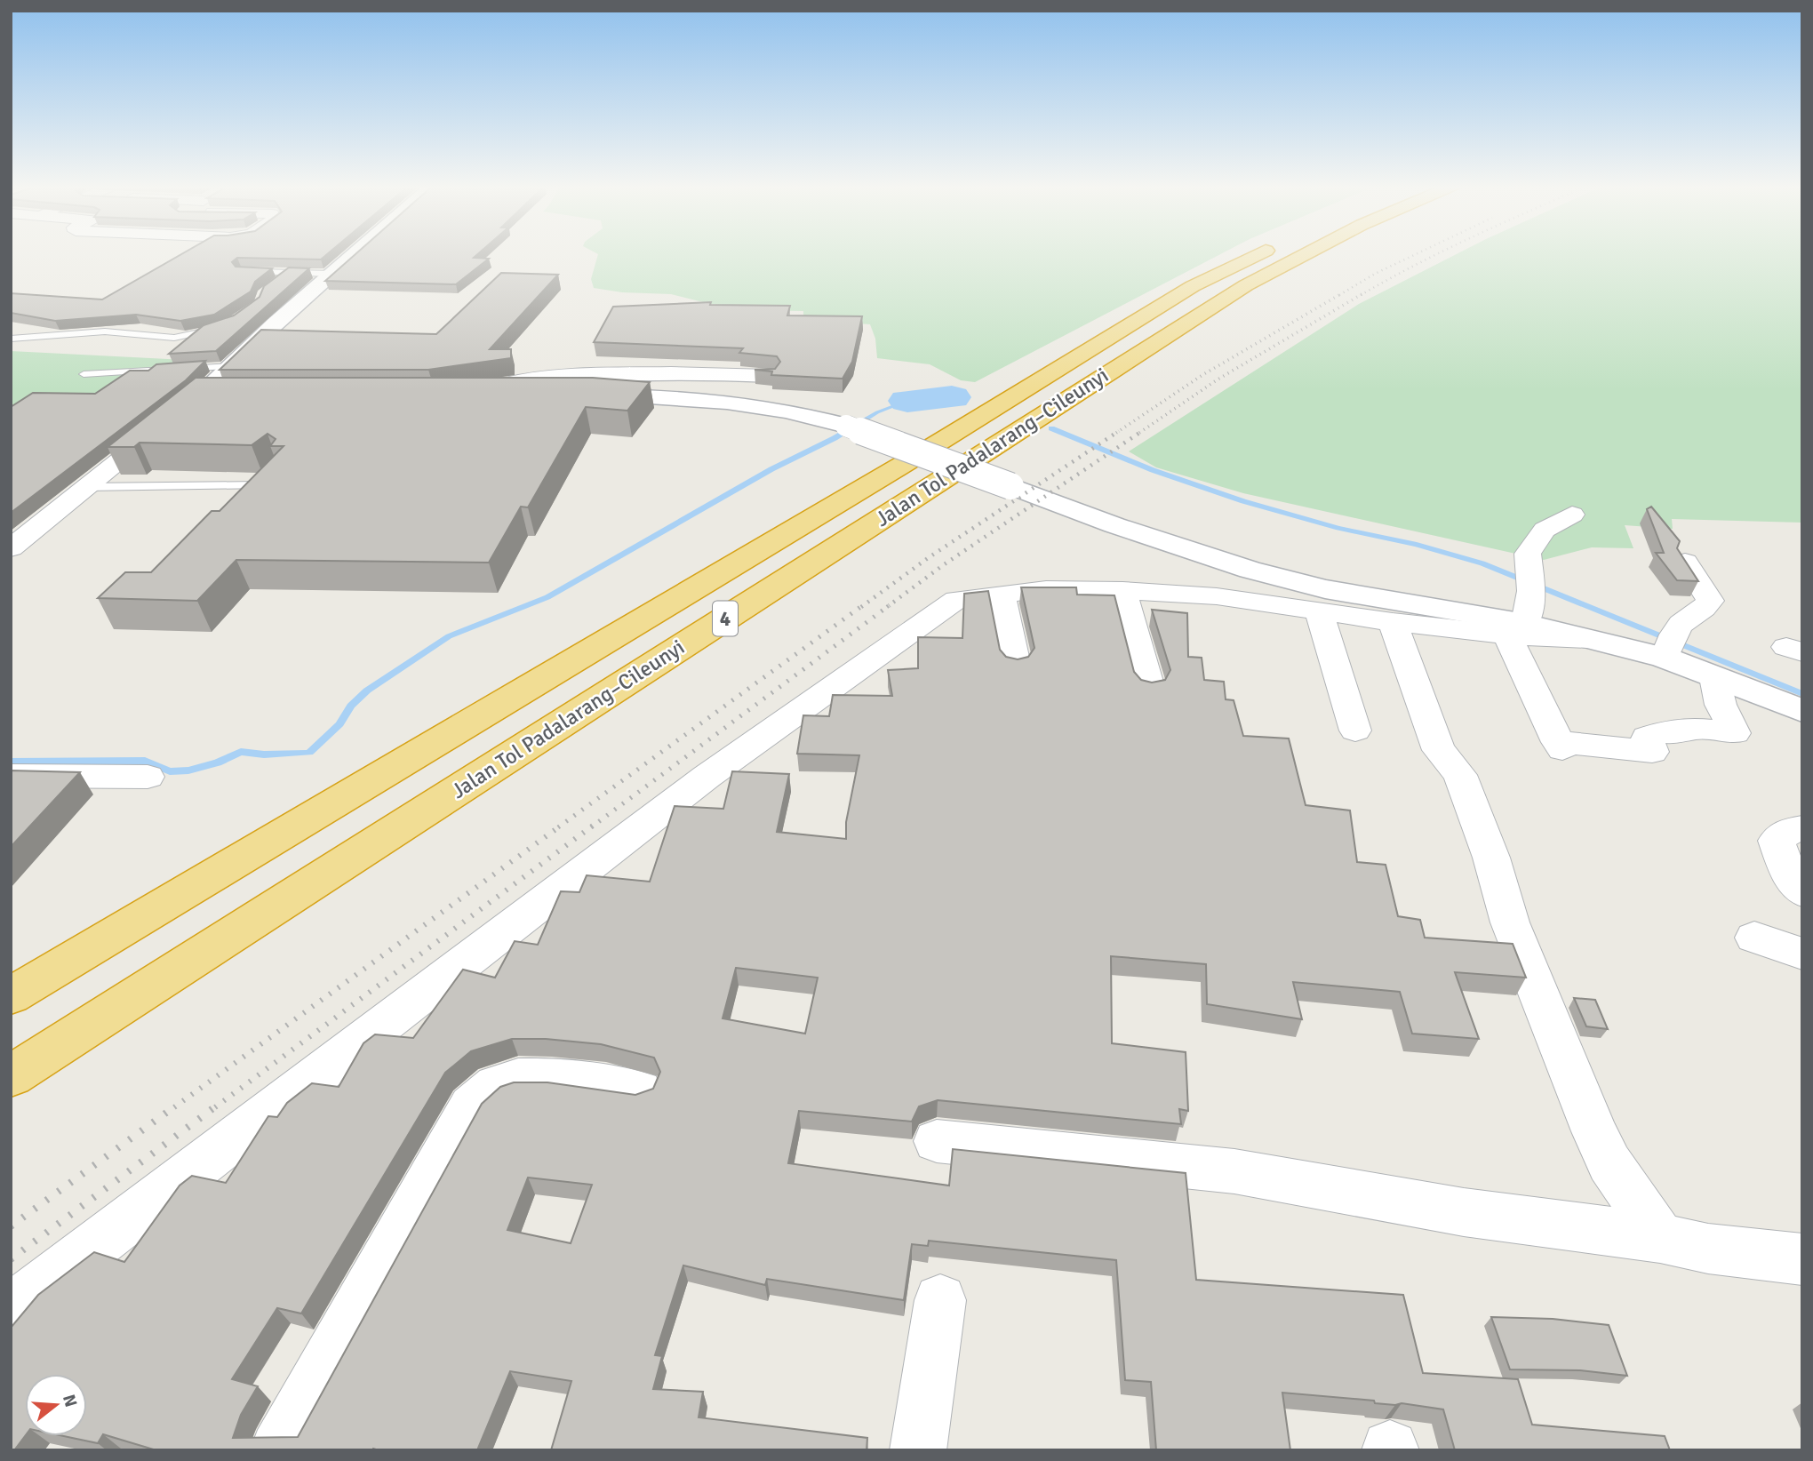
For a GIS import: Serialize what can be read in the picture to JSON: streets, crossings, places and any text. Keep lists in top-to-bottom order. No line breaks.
{"streets":{"highway":["Jalan Tol Padalarang–Cileunyi","4"]},"north":"right"}
